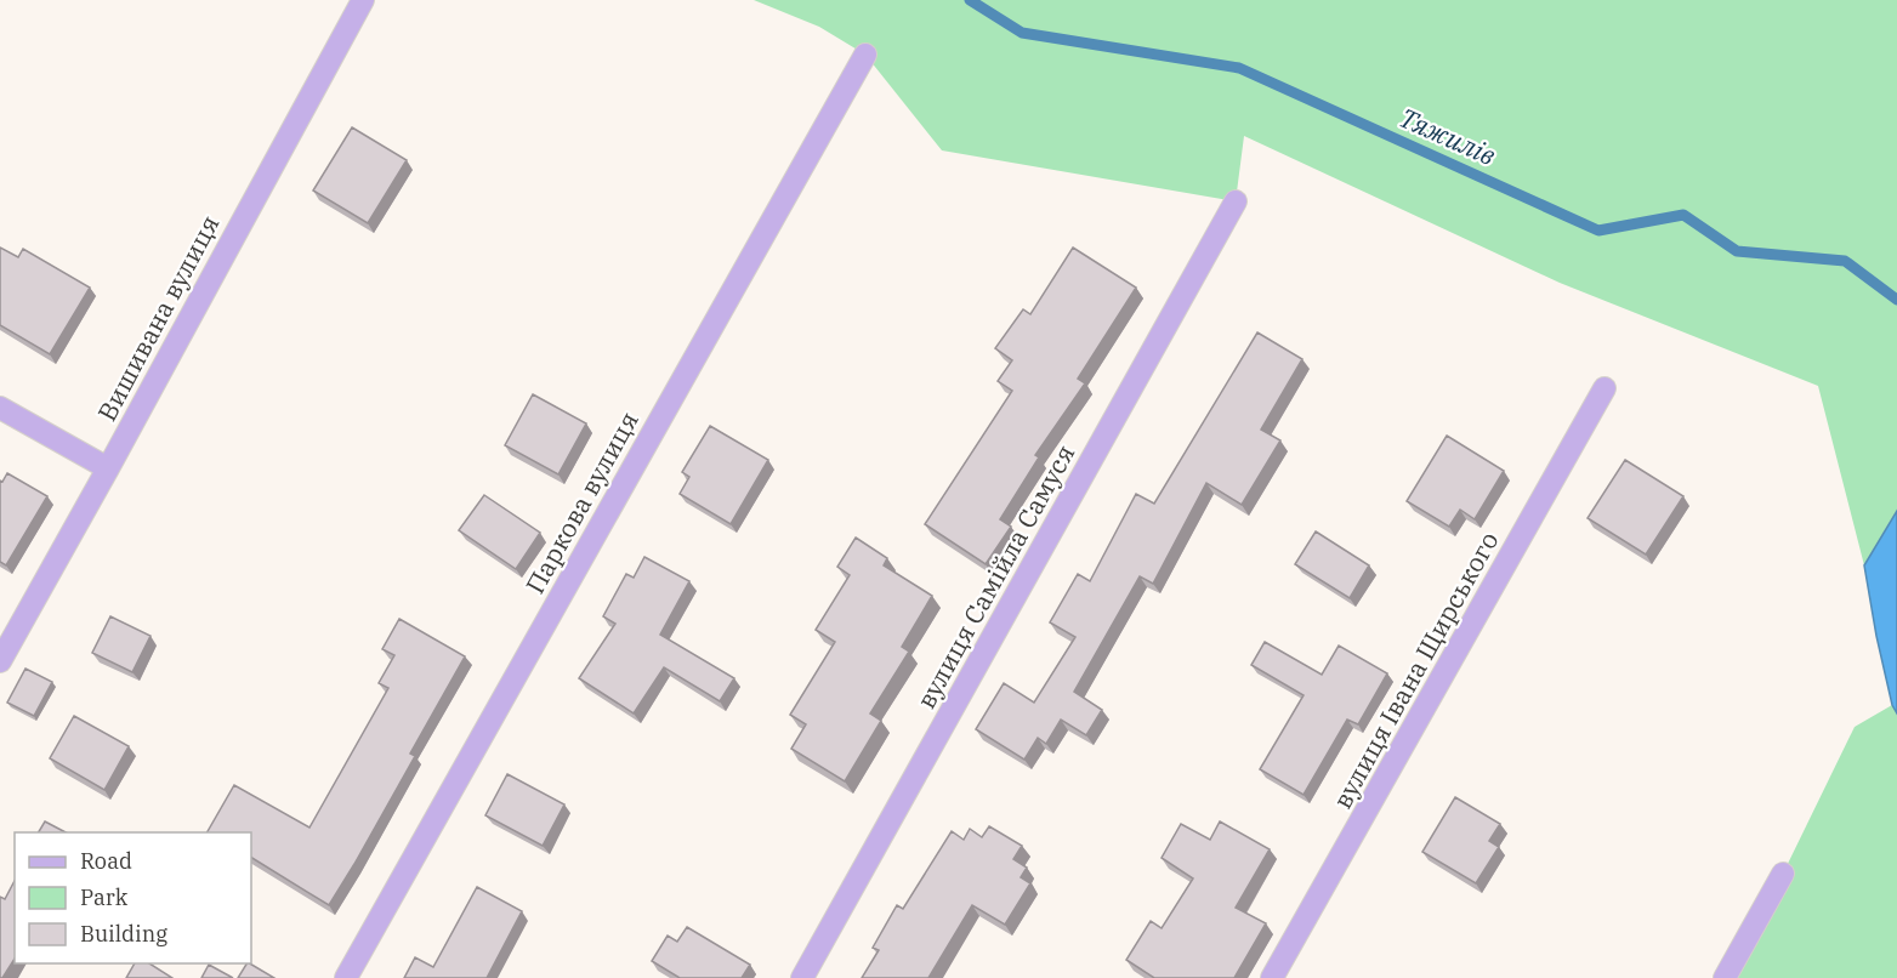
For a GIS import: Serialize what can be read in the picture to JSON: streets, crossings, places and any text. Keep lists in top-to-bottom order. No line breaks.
{"streets":{"street":["Вишивана вулиця","Паркова вулиця","вулиця Самійла Самуся","вулиця Івана Щирського"]},"water":["Тяжилів"],"legend":["Road","Park","Building"]}
